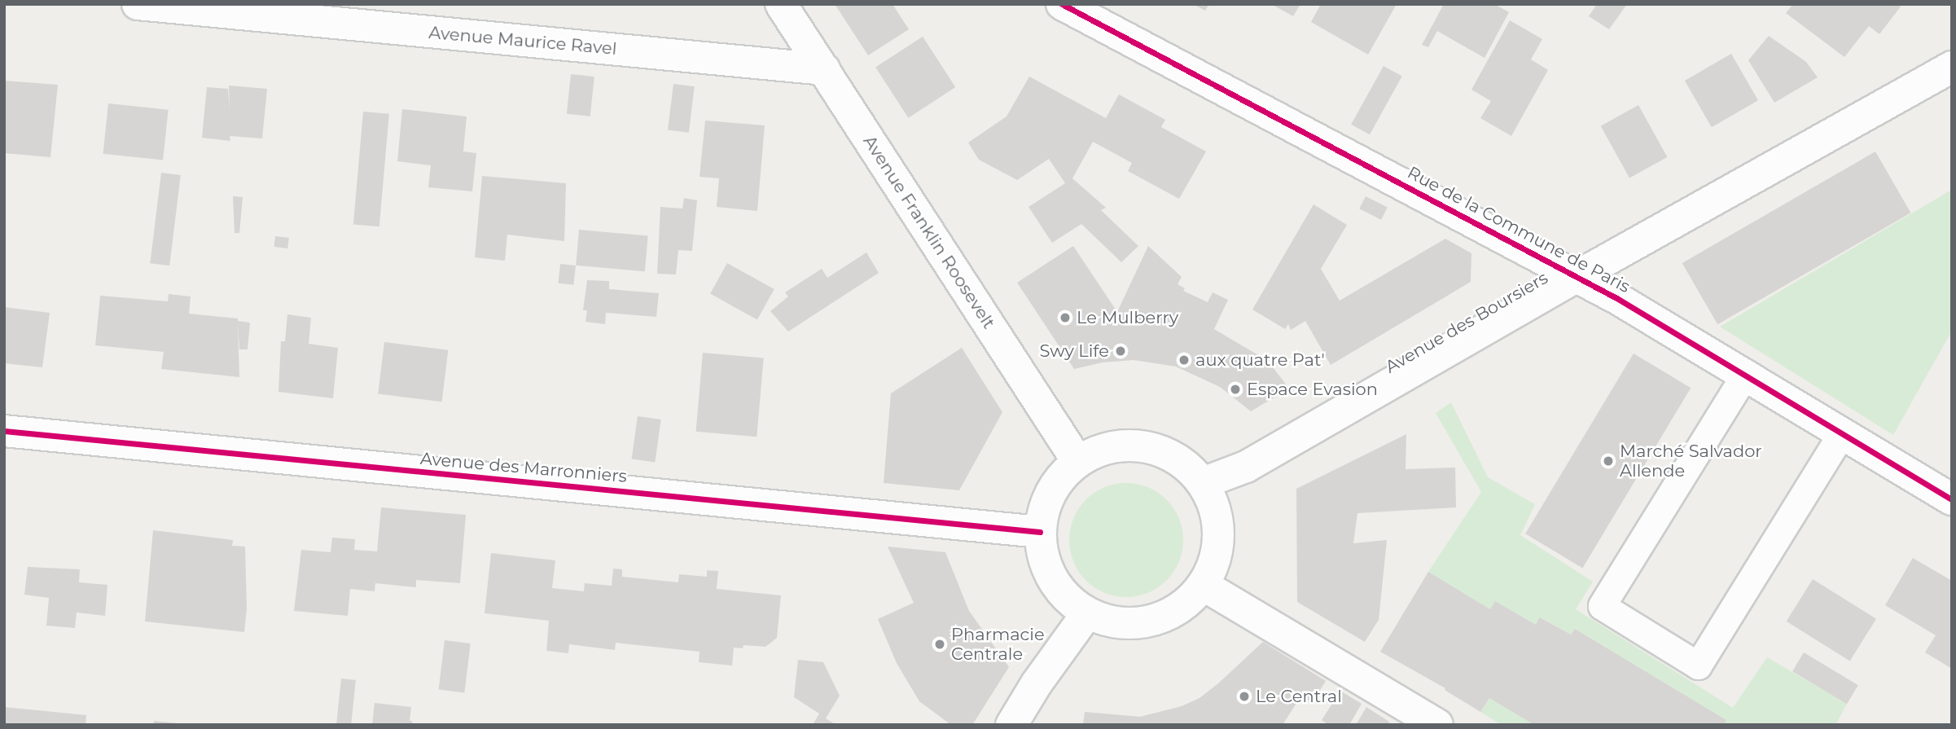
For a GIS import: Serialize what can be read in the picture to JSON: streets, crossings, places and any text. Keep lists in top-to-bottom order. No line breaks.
{"streets":{"street":["Avenue Maurice Ravel","Rue de la Commune de Paris","Avenue Franklin Roosevelt","Avenue des Boursiers","Avenue des Marronniers"]},"crossings":[["Avenue Maurice Ravel","Avenue Franklin Roosevelt"],["Rue de la Commune de Paris","Avenue des Boursiers"],["Avenue Franklin Roosevelt","Avenue des Boursiers"],["Avenue Franklin Roosevelt","Avenue des Marronniers"],["Avenue des Boursiers","Avenue des Marronniers"]],"places":["Le Mulberry","Swy Life","aux quatre Pat'","Espace Evasion","Marché Salvador Allende","Pharmacie Centrale","Le Central"]}
